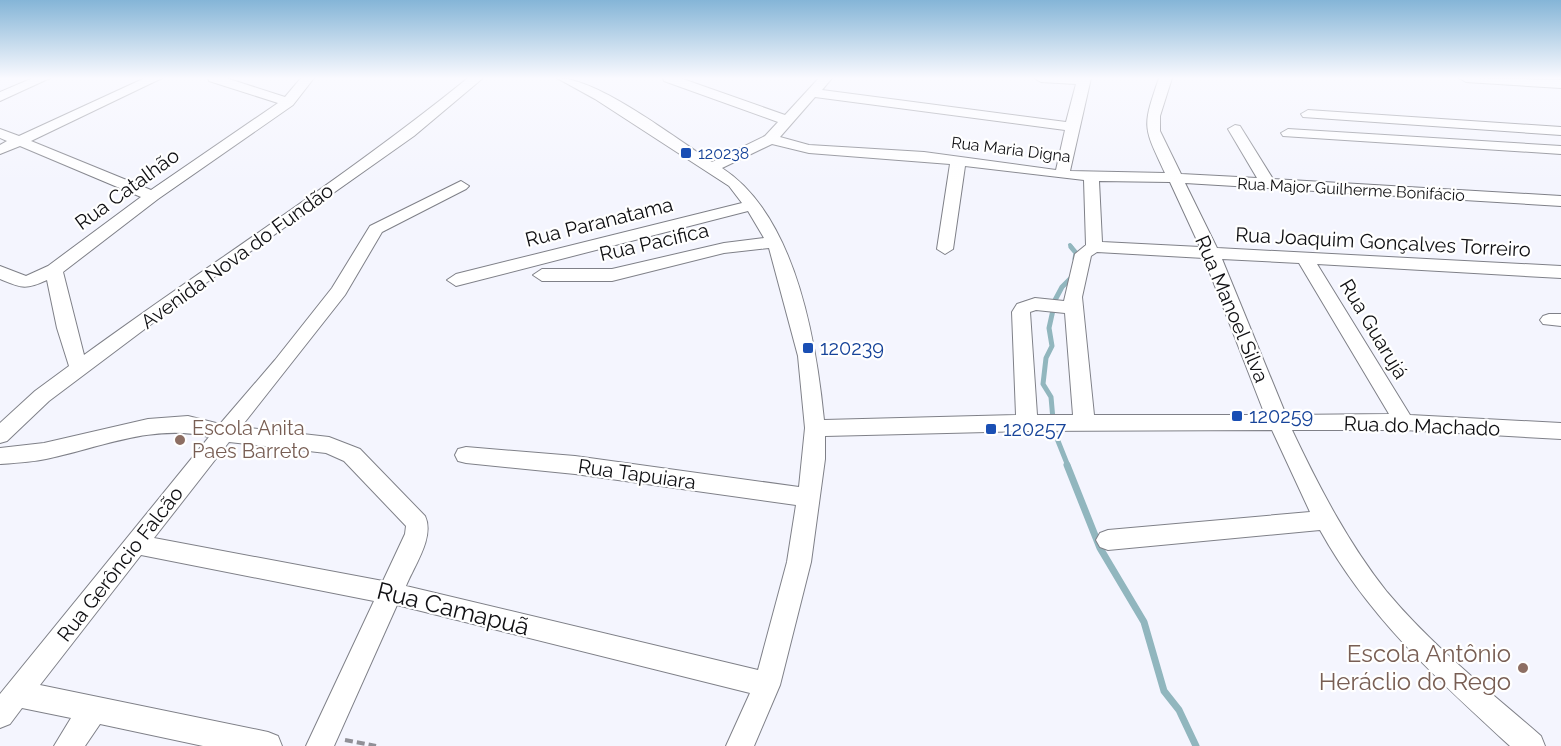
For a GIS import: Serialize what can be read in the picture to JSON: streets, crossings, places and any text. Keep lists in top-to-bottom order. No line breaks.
{"streets":{"street":["Rua Maria Digna","Rua Catalhão","Rua Major Guilherme Bonifácio","Rua Paranatama","Rua Pacifica","Rua Joaquim Gonçalves Torreiro","Avenida Nova do Fundão","Rua Manoel Silva","Rua Guarujá","Rua do Machado","Rua Tapuiara","Rua Gerôncio Falcão","Rua Camapuã"]},"crossings":[["Rua Maria Digna","Rua Major Guilherme Bonifácio"],["Rua Major Guilherme Bonifácio","Rua Manoel Silva"],["Rua Joaquim Gonçalves Torreiro","Rua Manoel Silva"],["Rua Joaquim Gonçalves Torreiro","Rua Guarujá"],["Rua Manoel Silva","Rua do Machado"],["Rua Guarujá","Rua do Machado"],["Rua Gerôncio Falcão","Rua Camapuã"]],"places":{"transit":["120238","120239","120259","120257"],"other":["Escola Anita Paes Barreto","Escola Antônio Heráclio do Rego"]}}
